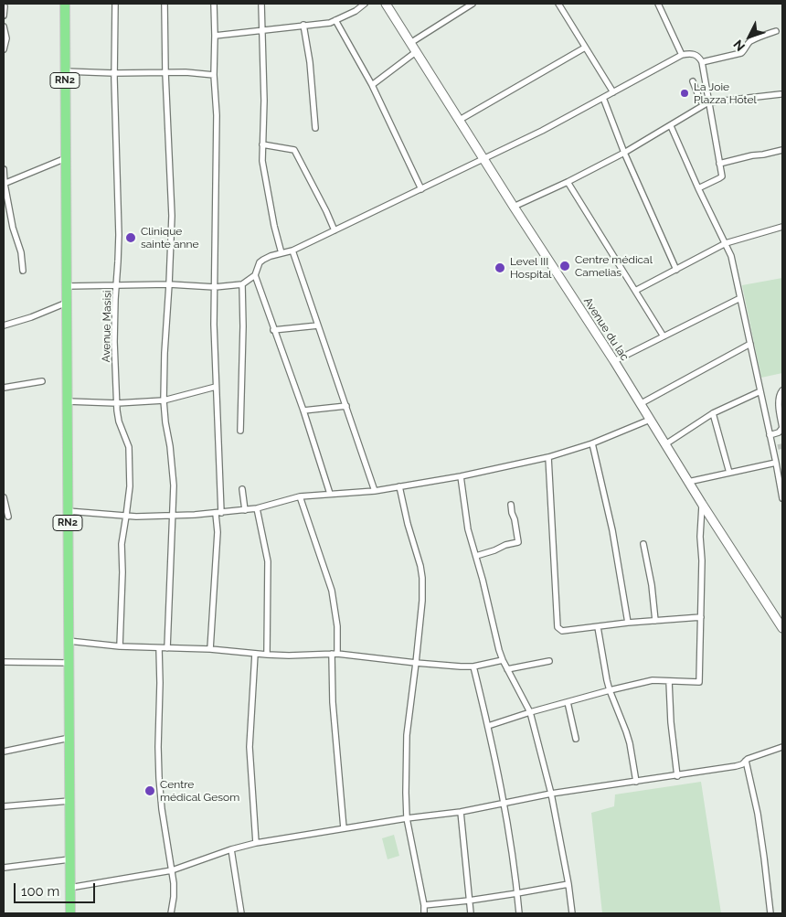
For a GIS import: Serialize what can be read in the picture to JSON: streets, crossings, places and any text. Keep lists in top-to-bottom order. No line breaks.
{"streets":{"highway":["RN2"],"main road":["Avenue du lac"],"street":["Avenue Masisi"]},"places":["La Joie Plazza Hotel","Clinique sainte anne","Centre médical Camelias","Level III Hospital","Centre médical Gesom"],"scale_bar":"100 m","north":"bottom left"}
